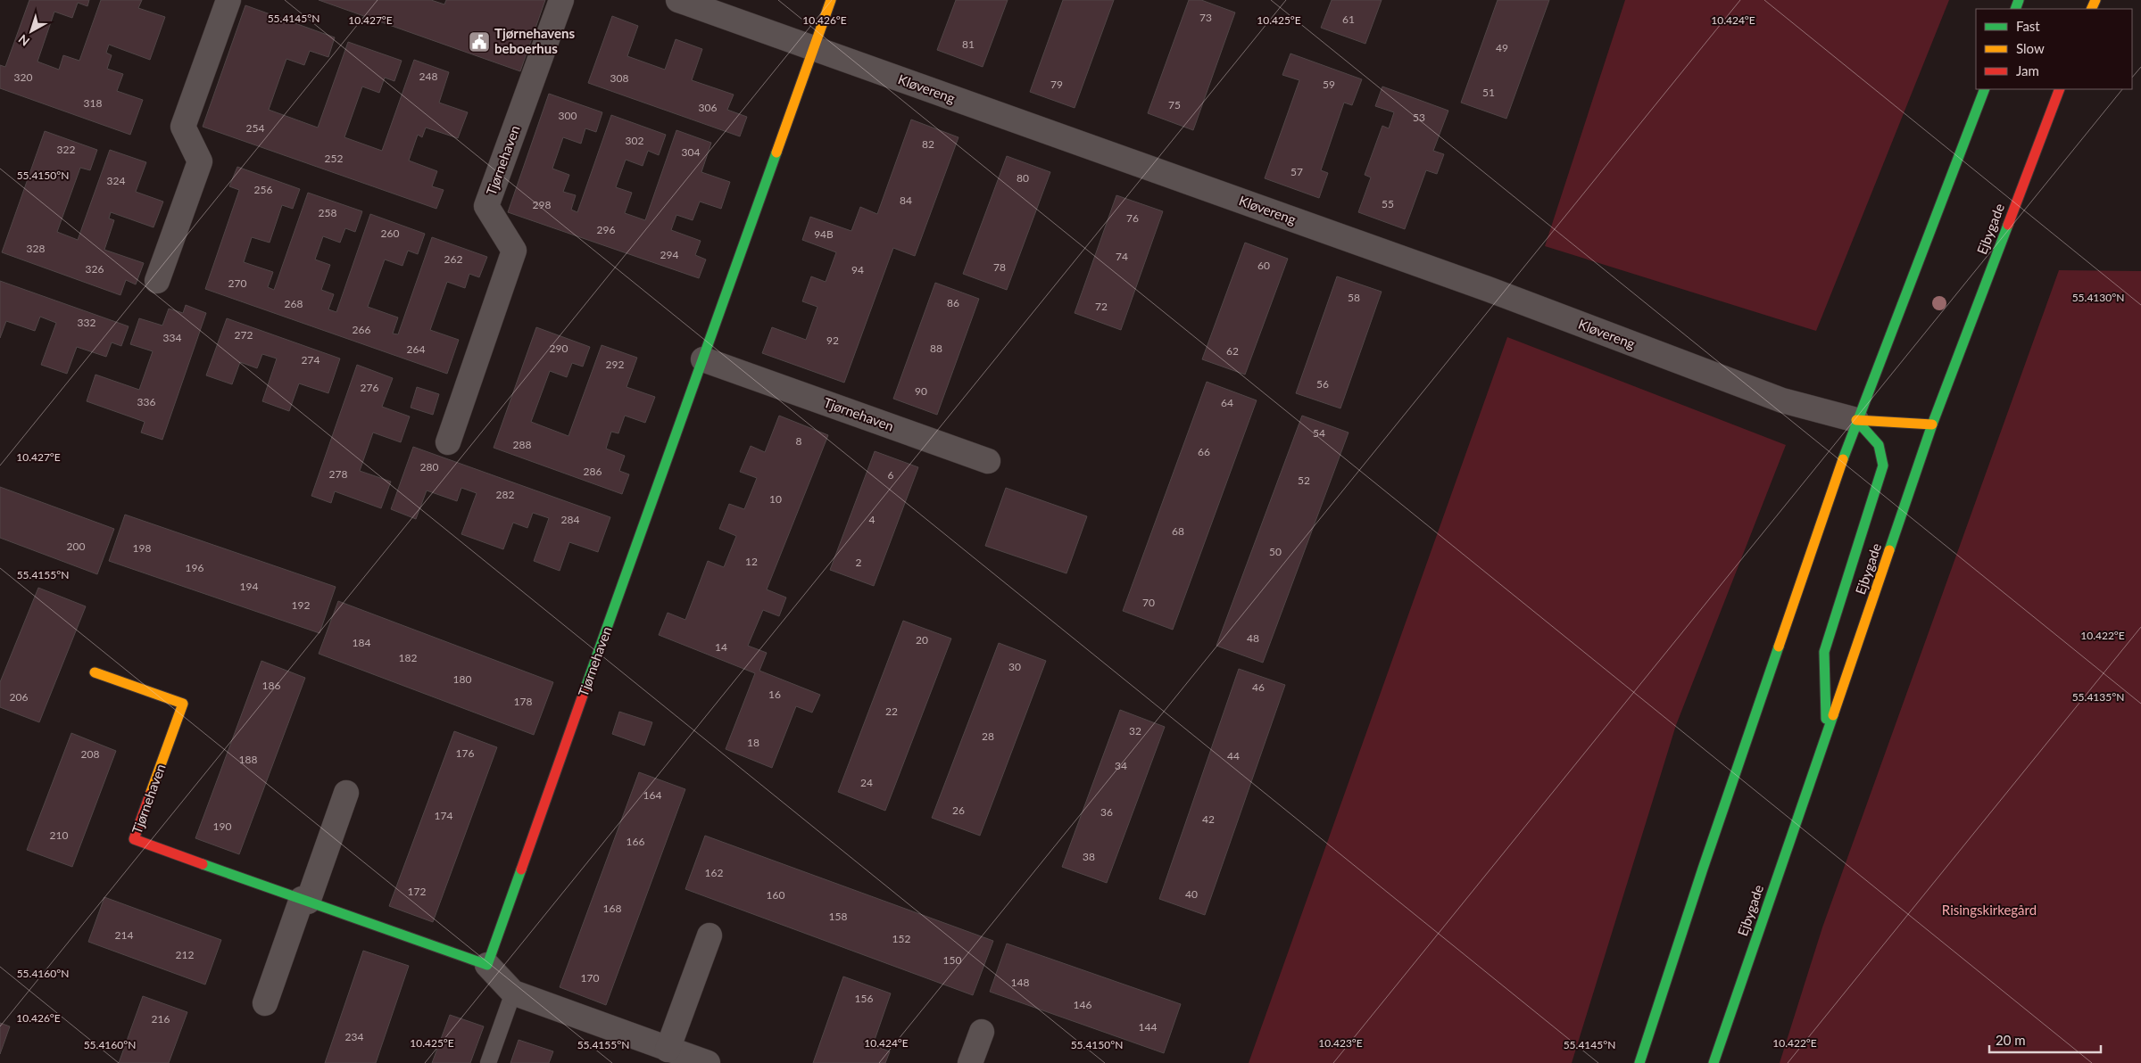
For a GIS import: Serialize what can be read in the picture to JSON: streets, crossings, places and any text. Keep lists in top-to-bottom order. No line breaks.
{"streets":{"main road":["Tjørnehaven","Ejbygade"],"street":["Kløvereng"]},"crossings":[["Kløvereng","Tjørnehaven"]],"parks":["Risingskirkegård"],"places":{"public building":["Tjørnehavens beboerhus"]},"house_numbers":["73","61","81","49","248","320","308","79","59","51","318","75","306","300","53","254","302","82","322","304","252","57","80","324","256","84","55","298","258","76","296","260","94B","328","294","74","262","60","78","326","94","270","58","86","268","72","332","266","272","334","92","290","88","264","62","274","292","56","276","90","336","64","54","8","288","66","280","286","278","6","52","282","10","284","4","68","200","198","50","12","2","196","194","70","192","48","20","184","14","182","30","180","186","46","16","206","178","22","32","28","18","176","208","44","188","34","24","164","26","36","174","42","190","210","166","38","162","172","40","160","168","158","214","152","212","150","170","148","156","146","216","144","234"],"legend":["Fast","Slow","Jam"],"scale_bar":"20 m","north":"bottom left","coordinates":["55.4145°N","10.427°E","10.426°E","10.425°E","10.424°E","55.4150°N","55.4130°N","55.4155°N","10.422°E","55.4135°N","55.4160°N","10.423°E"]}
